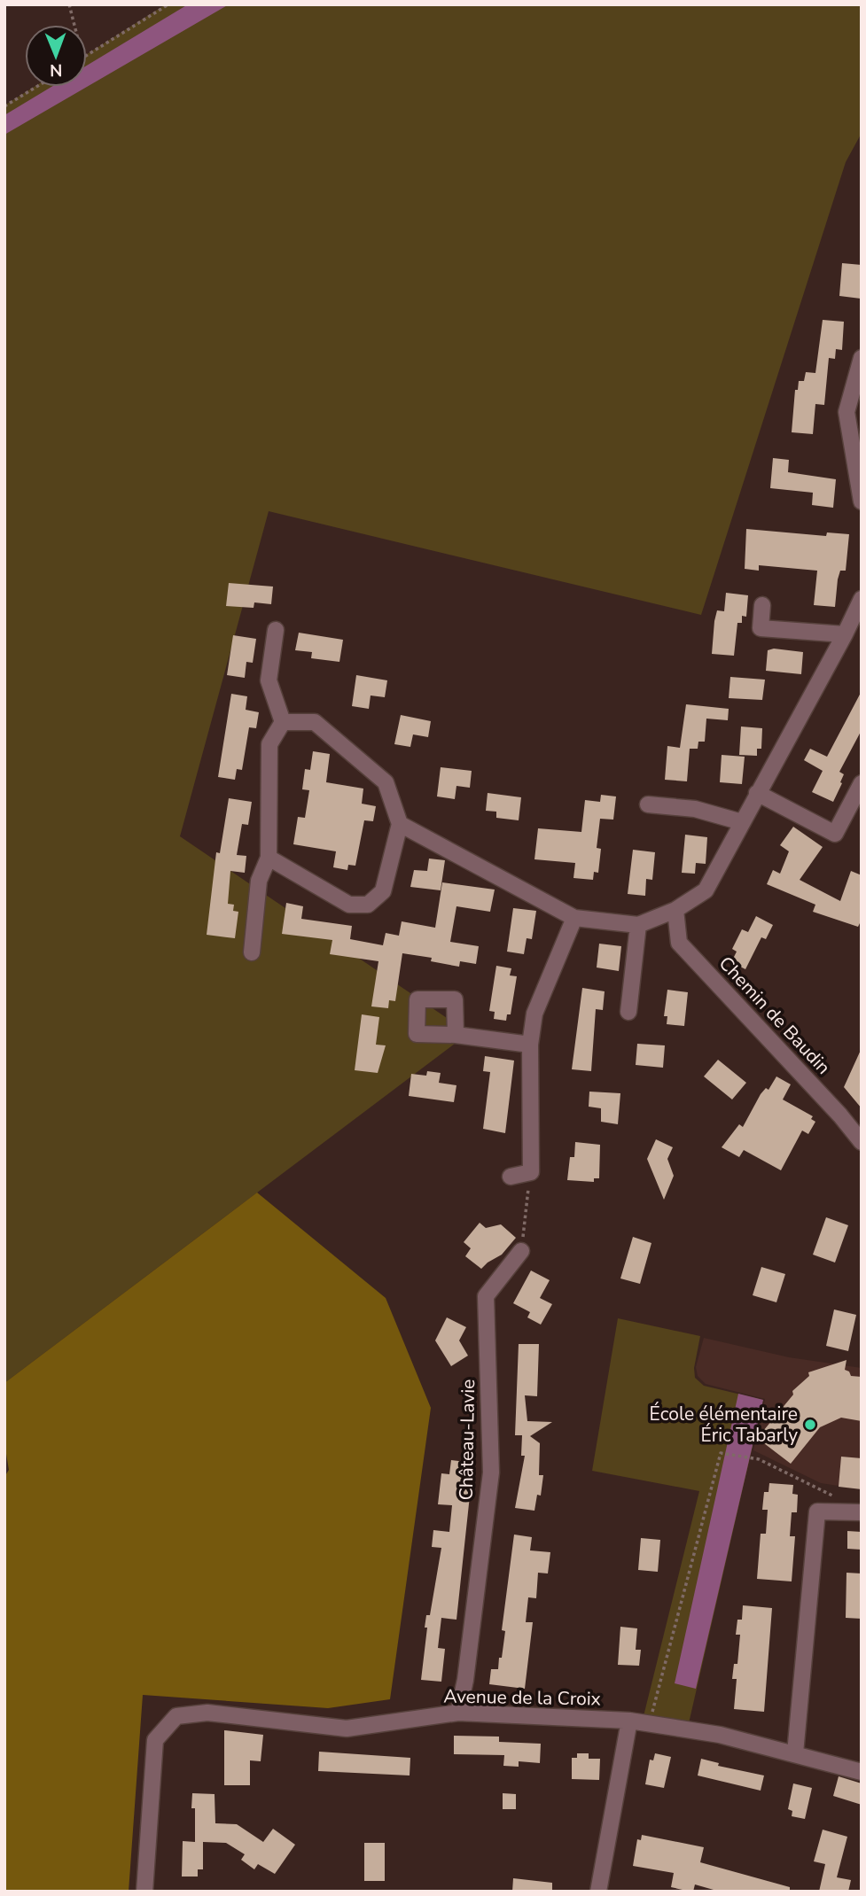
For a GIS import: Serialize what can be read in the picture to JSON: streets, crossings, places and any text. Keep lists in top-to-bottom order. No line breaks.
{"streets":{"street":["Chemin de Baudin","Château-Lavie","Avenue de la Croix"]},"crossings":[["Château-Lavie","Avenue de la Croix"]],"places":["École élémentaire Éric Tabarly"],"north":"bottom"}
